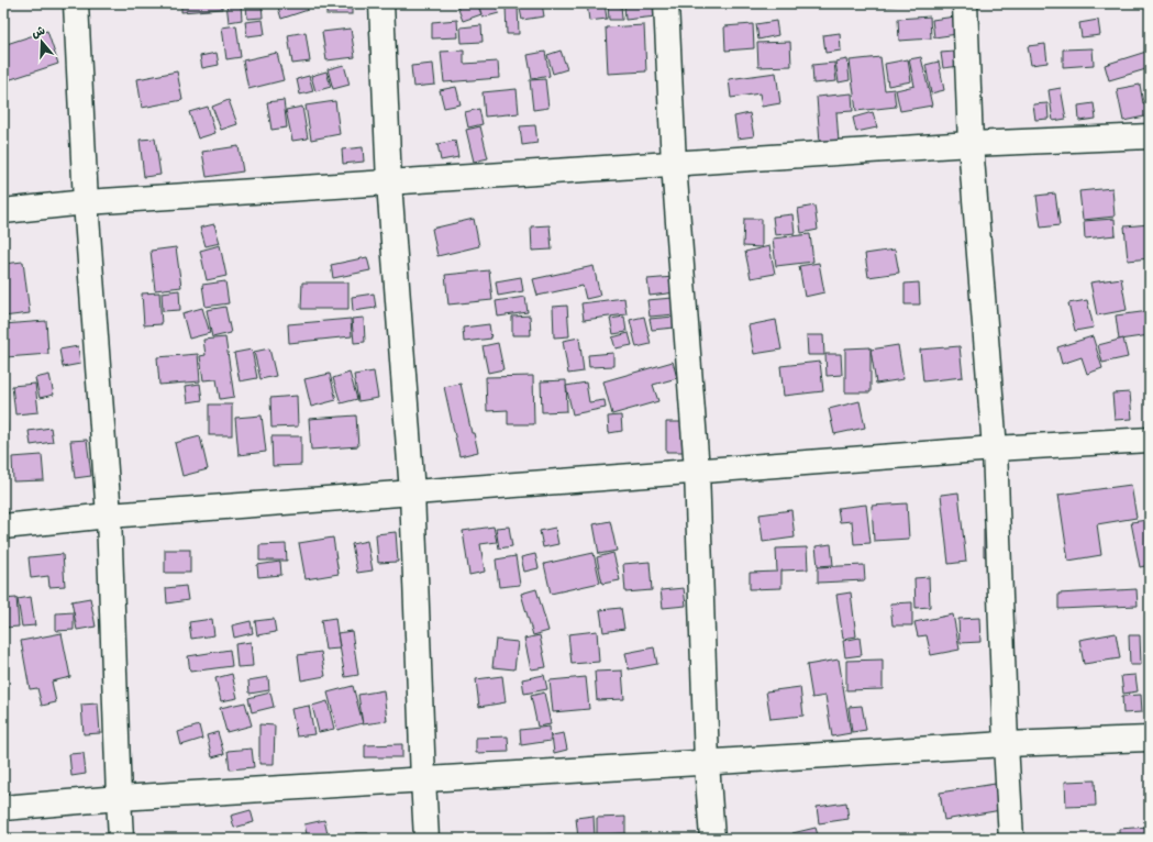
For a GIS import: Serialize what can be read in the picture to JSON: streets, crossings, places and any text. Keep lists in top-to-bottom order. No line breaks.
{"north":"top"}
